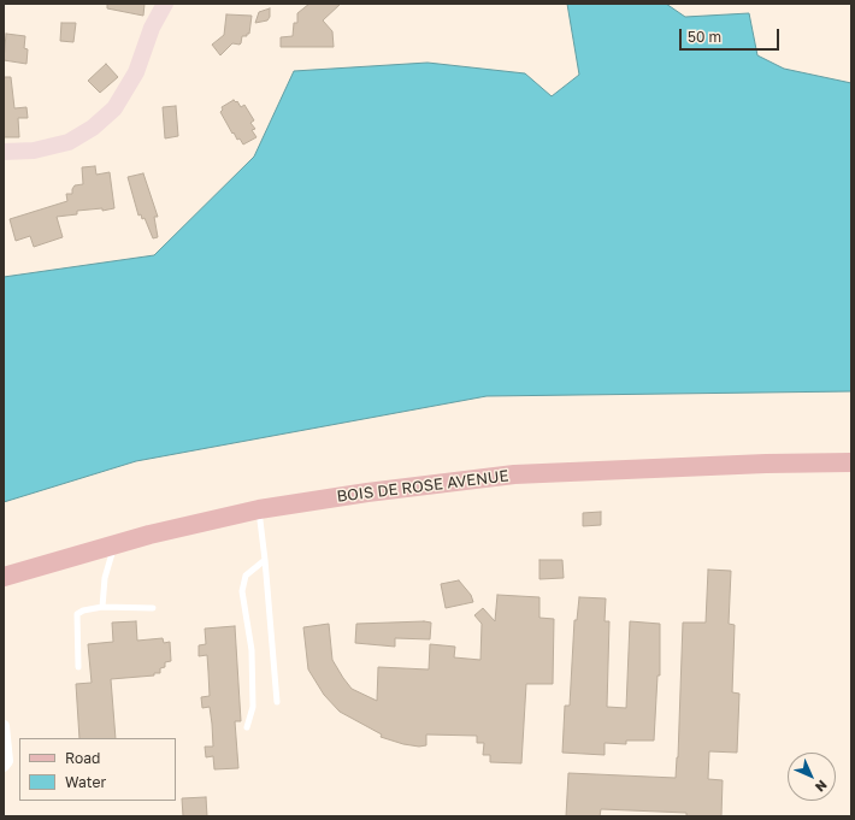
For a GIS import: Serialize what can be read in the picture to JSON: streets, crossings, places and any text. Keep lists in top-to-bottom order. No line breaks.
{"streets":{"main road":["BOIS DE ROSE AVENUE"]},"legend":["Road","Water"],"scale_bar":"50 m","north":"bottom right"}
